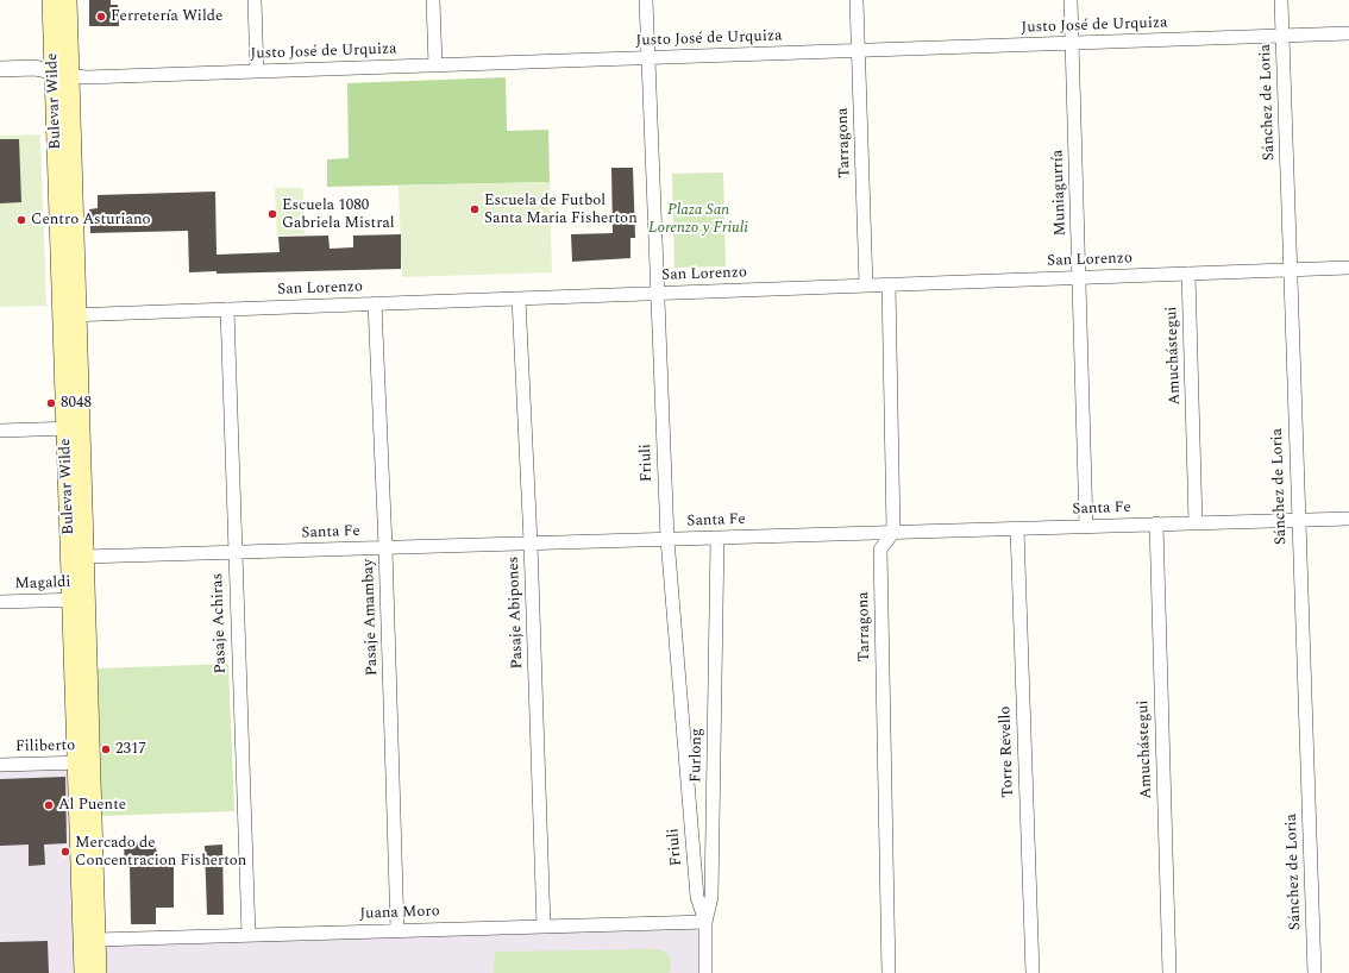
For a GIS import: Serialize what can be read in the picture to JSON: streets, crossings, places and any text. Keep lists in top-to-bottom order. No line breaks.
{"streets":{"main road":["Bulevar Wilde"],"street":["Justo José de Urquiza","Sánchez de Loria","Tarragona","Muniagurría","San Lorenzo","Amuchástegui","Friuli","Santa Fe","Magaldi","Pasaje Abipones","Pasaje Amambay","Pasaje Achiras","Filiberto","Torre Revello","Furlong","Juana Moro"]},"crossings":[["Justo José de Urquiza","Bulevar Wilde"],["Justo José de Urquiza","Sánchez de Loria"],["Justo José de Urquiza","Tarragona"],["Justo José de Urquiza","Muniagurría"],["Justo José de Urquiza","Friuli"],["Bulevar Wilde","San Lorenzo"],["Bulevar Wilde","Santa Fe"],["Bulevar Wilde","Magaldi"],["Bulevar Wilde","Filiberto"],["Bulevar Wilde","Juana Moro"],["Sánchez de Loria","San Lorenzo"],["Sánchez de Loria","Santa Fe"],["Tarragona","San Lorenzo"],["Tarragona","Santa Fe"],["Muniagurría","San Lorenzo"],["Muniagurría","Santa Fe"],["San Lorenzo","Amuchástegui"],["San Lorenzo","Friuli"],["San Lorenzo","Pasaje Abipones"],["San Lorenzo","Pasaje Amambay"],["San Lorenzo","Pasaje Achiras"],["Amuchástegui","Santa Fe"],["Friuli","Santa Fe"],["Friuli","Furlong"],["Friuli","Juana Moro"],["Santa Fe","Pasaje Abipones"],["Santa Fe","Pasaje Amambay"],["Santa Fe","Pasaje Achiras"],["Santa Fe","Torre Revello"],["Santa Fe","Furlong"],["Pasaje Abipones","Juana Moro"],["Pasaje Amambay","Juana Moro"],["Pasaje Achiras","Juana Moro"],["Furlong","Juana Moro"]],"parks":["Plaza San Lorenzo y Friuli"],"places":["Ferretería Wilde","Escuela de Futbol Santa Maria Fisherton","Escuela 1080 Gabriela Mistral","Centro Asturiano","8048","2317","Al Puente","Mercado de Concentracion Fisherton"]}
